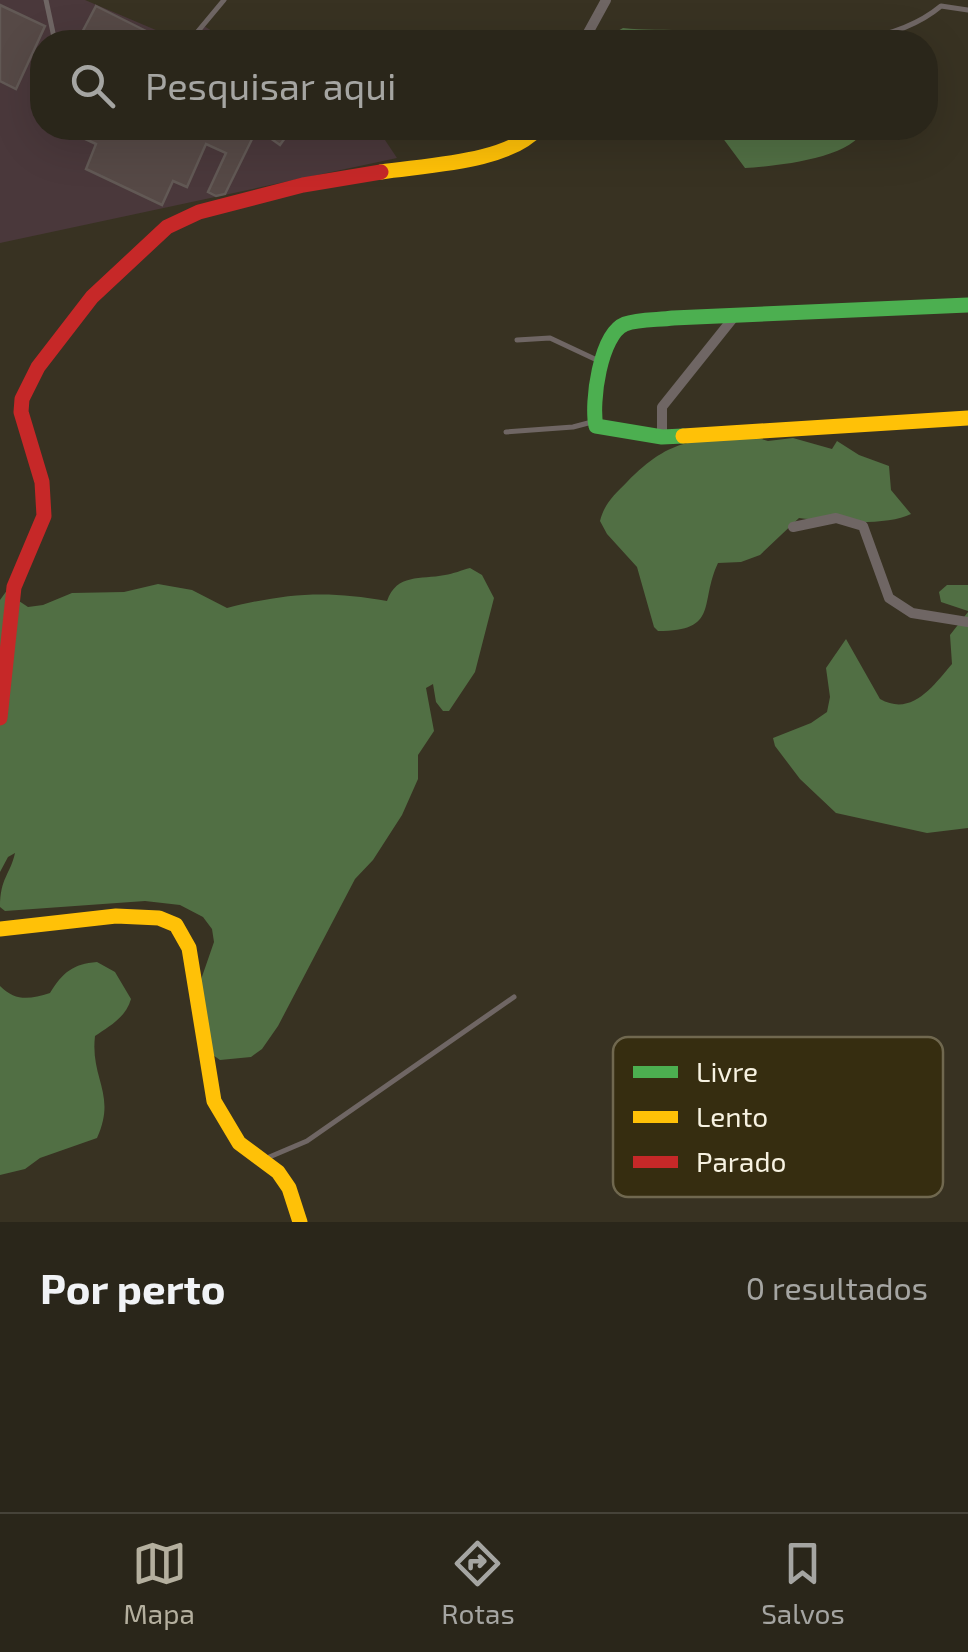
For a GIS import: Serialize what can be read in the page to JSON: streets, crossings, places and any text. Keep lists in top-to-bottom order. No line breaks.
{"legend":["Livre","Lento","Parado"],"page":{"search":"Pesquisar aqui","heading":["Por perto","0 resultados"],"nav":["Mapa","Rotas","Salvos"]}}
